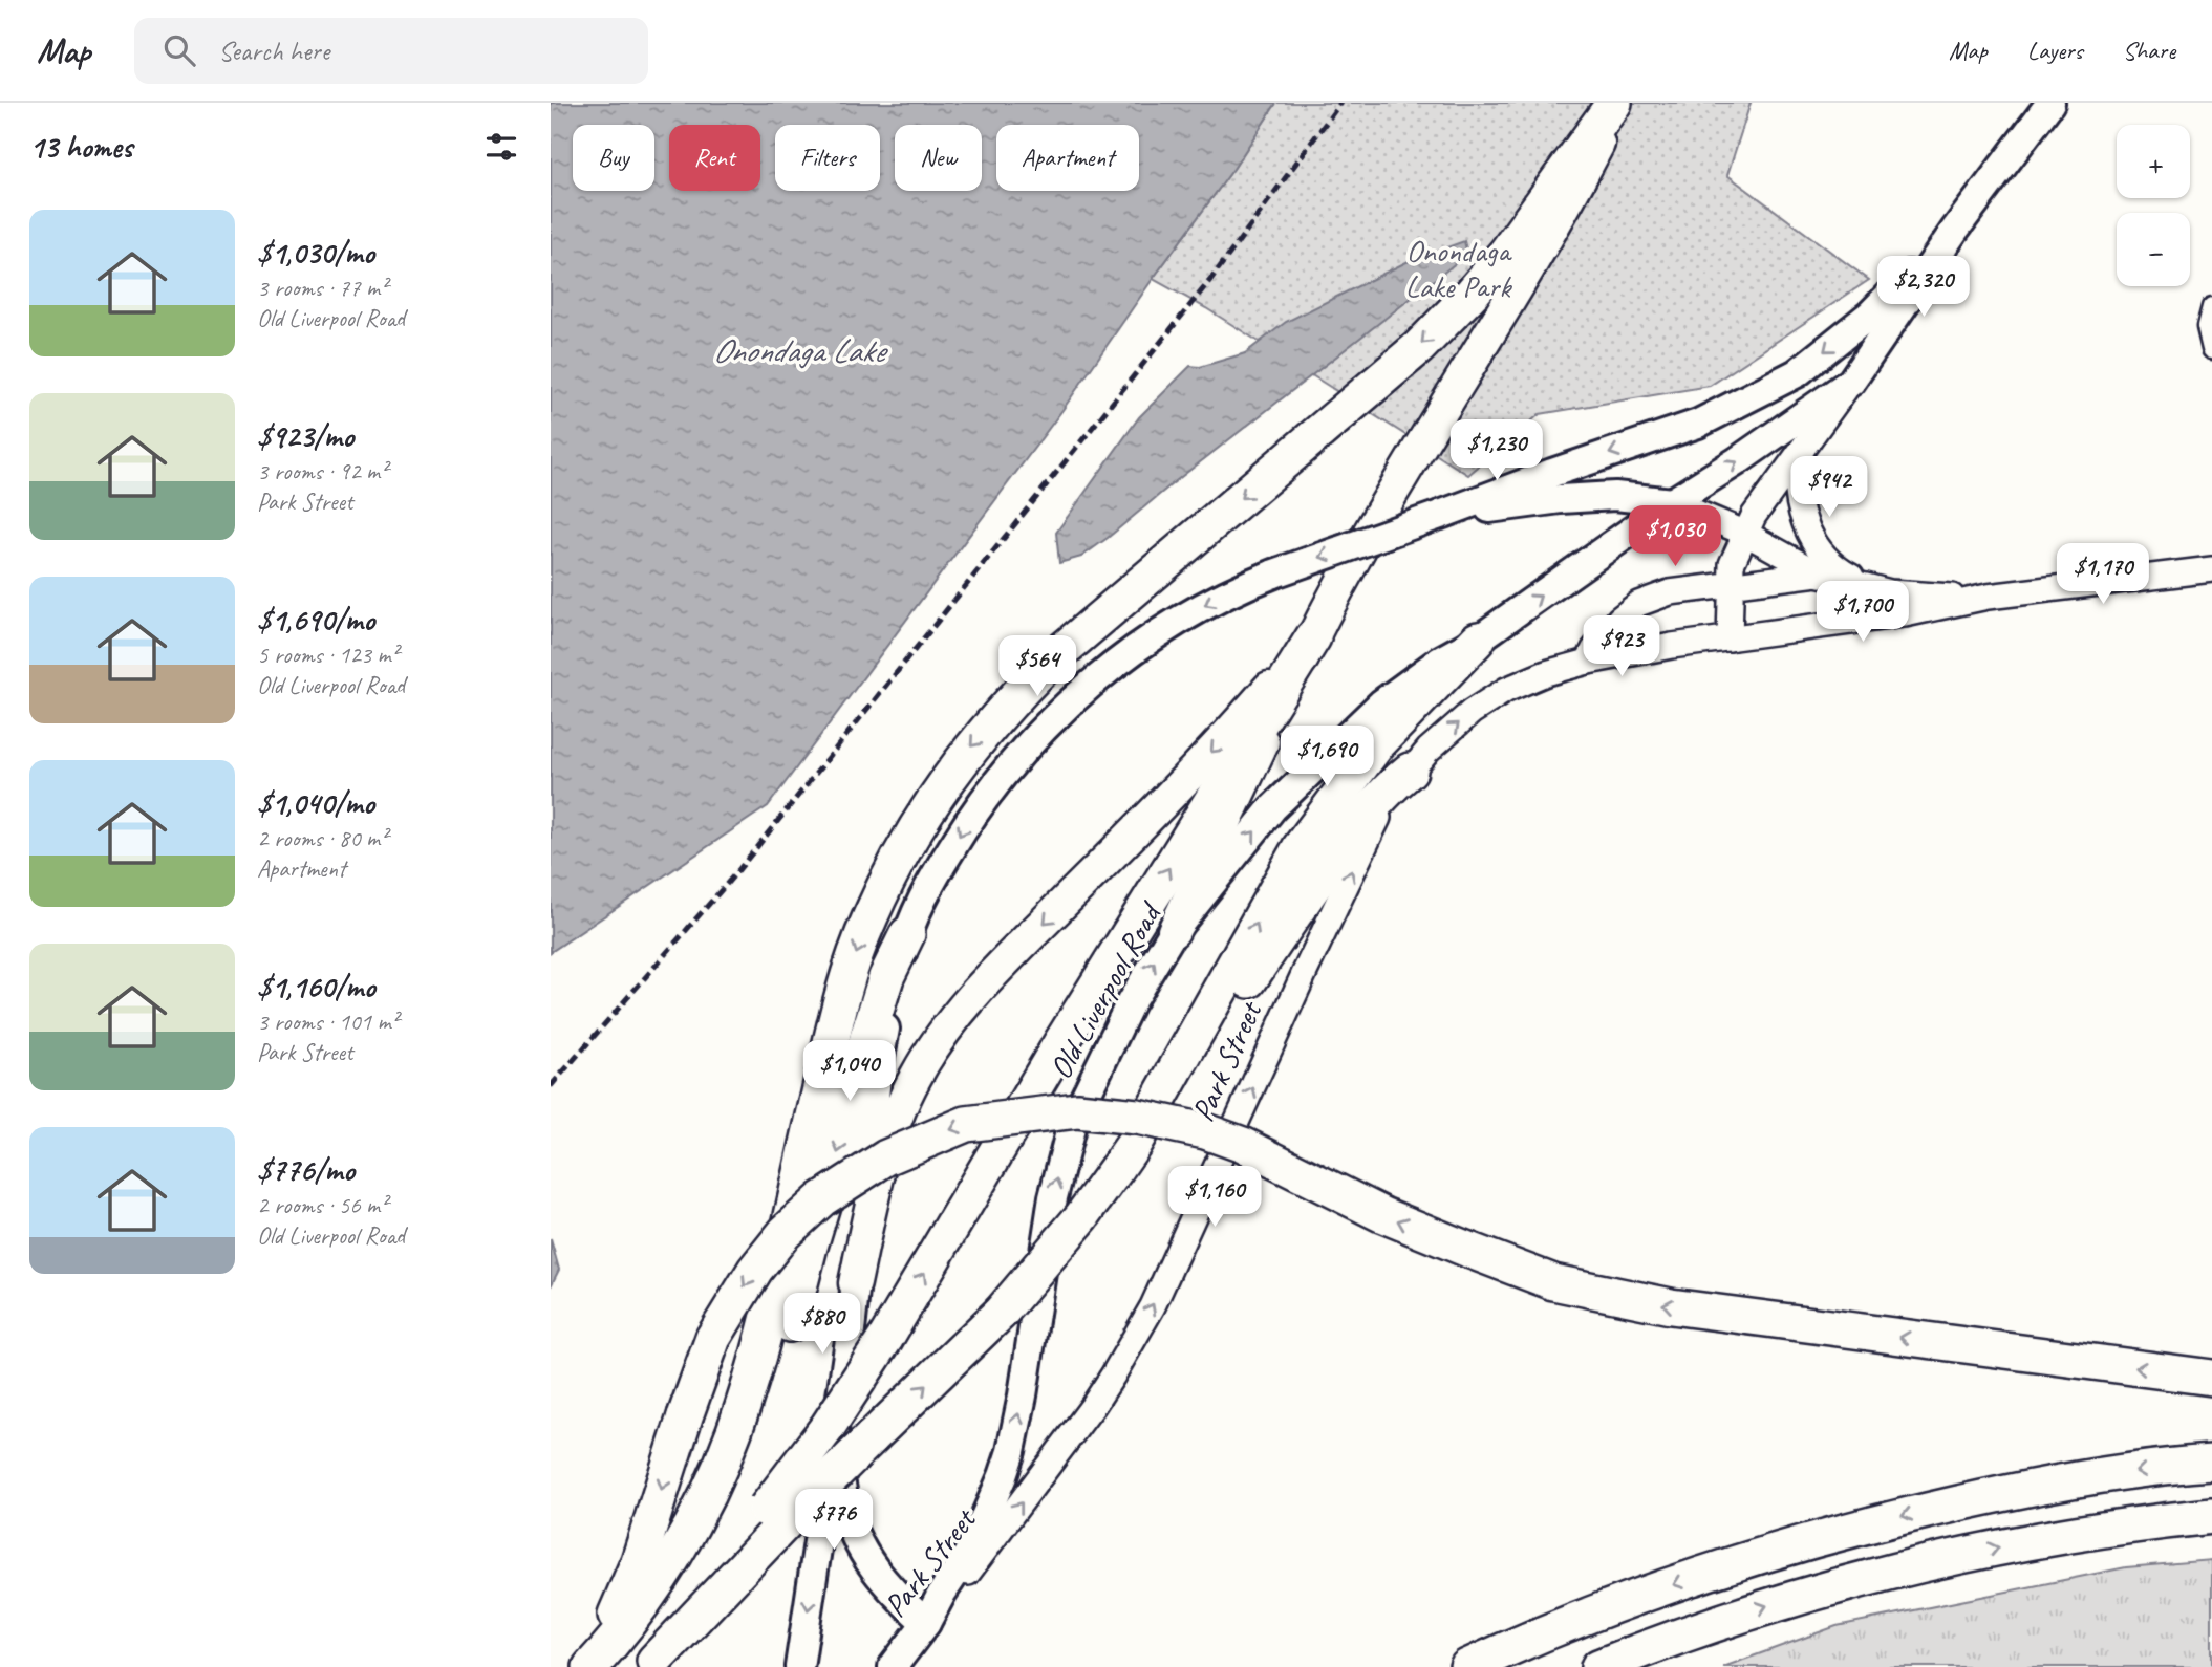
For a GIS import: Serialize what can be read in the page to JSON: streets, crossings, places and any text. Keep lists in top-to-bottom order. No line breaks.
{"streets":{"main road":["Old Liverpool Road","Park Street"]},"crossings":[["Old Liverpool Road","Park Street"]],"one_way":["Park Street"],"water":["Onondaga Lake"],"parks":["Onondaga Lake Park"],"page":{"header":"Map","search":"Search here","nav":["Map","Layers","Share"],"heading":"13 homes","map_buttons":["+","−"],"chip":["Buy","Rent","Filters","New","Apartment"],"list":[{"name":"$1,030/mo","note":"3 rooms · 77 m² · Old Liverpool Road"},{"name":"$923/mo","note":"3 rooms · 92 m² · Park Street"},{"name":"$1,690/mo","note":"5 rooms · 123 m² · Old Liverpool Road"},{"name":"$1,040/mo","note":"2 rooms · 80 m² · Apartment"},{"name":"$1,160/mo","note":"3 rooms · 101 m² · Park Street"},{"name":"$776/mo","note":"2 rooms · 56 m² · Old Liverpool Road"}],"price":["$2,320","$1,230","$942","$1,030","$1,170","$1,700","$923","$564","$1,690","$1,040","$1,160","$880","$776"]}}
